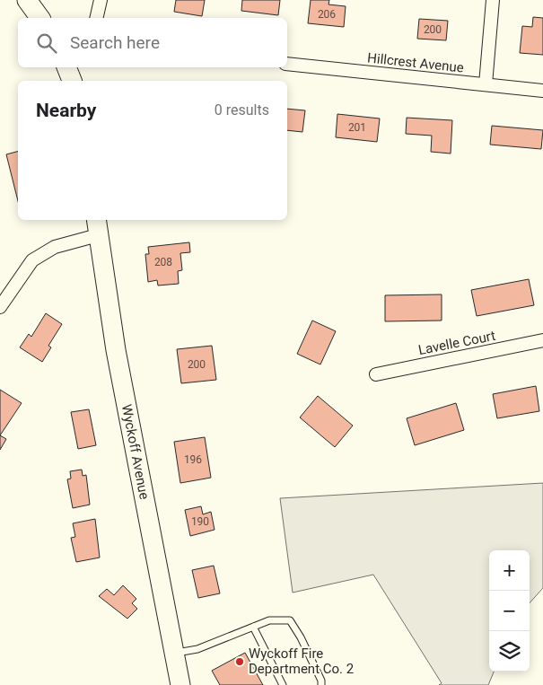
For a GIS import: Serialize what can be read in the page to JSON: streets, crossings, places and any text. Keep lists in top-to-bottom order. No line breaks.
{"streets":{"main road":["Wyckoff Avenue"],"street":["Hillcrest Avenue","Lavelle Court"]},"places":["Wyckoff Fire Department Co. 2"],"house_numbers":["206","200","201","208","200","196","190"],"page":{"search":"Search here","heading":["Nearby","0 results"],"map_buttons":["+","−"]}}
